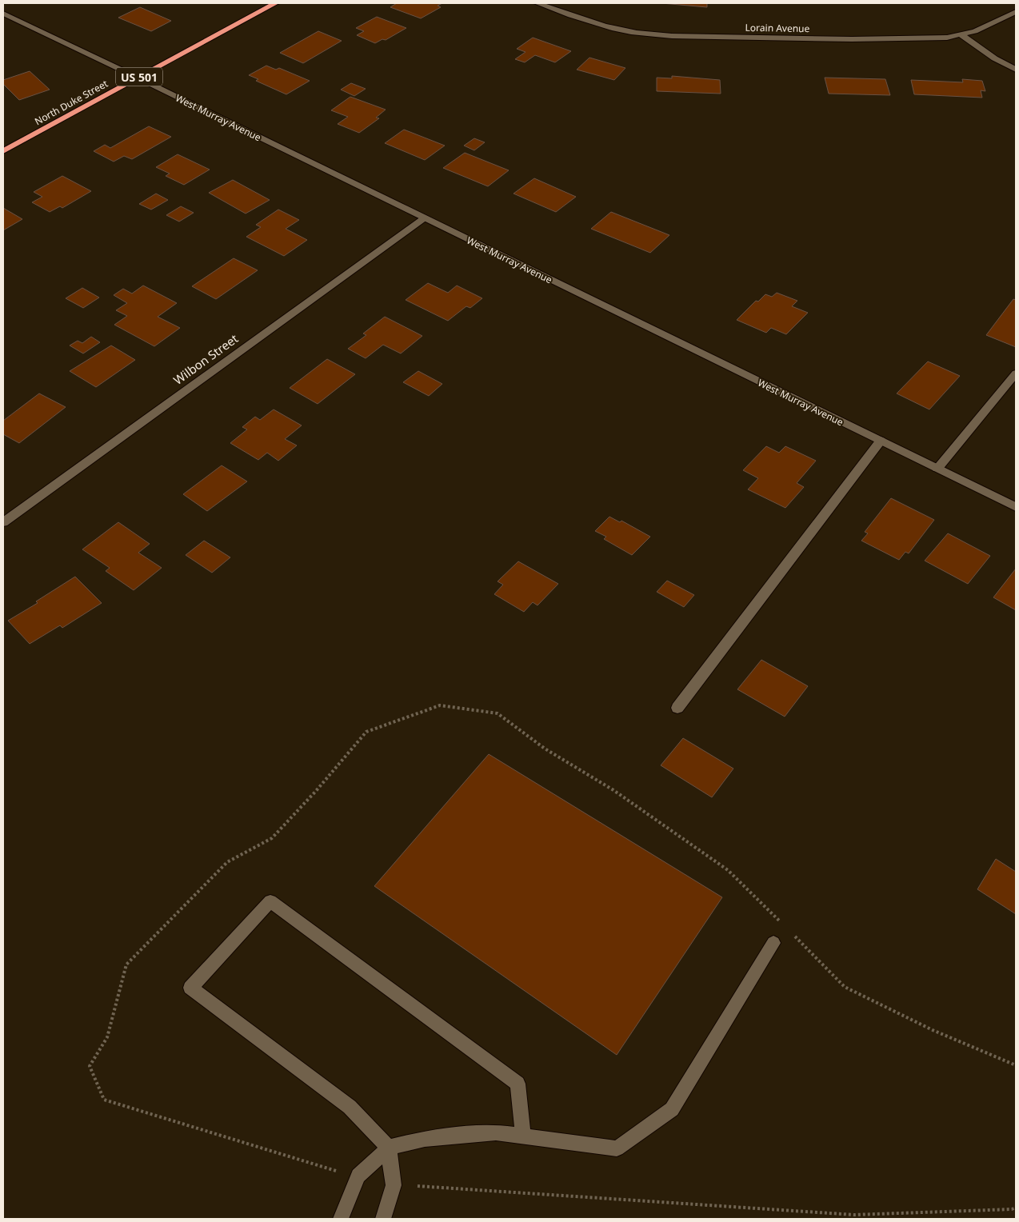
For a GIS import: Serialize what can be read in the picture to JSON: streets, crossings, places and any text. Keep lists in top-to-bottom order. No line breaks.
{"streets":{"highway":["US 501","North Duke Street"],"street":["Lorain Avenue","West Murray Avenue","Wilbon Street"]},"crossings":[["North Duke Street","West Murray Avenue"],["West Murray Avenue","Wilbon Street"]]}
